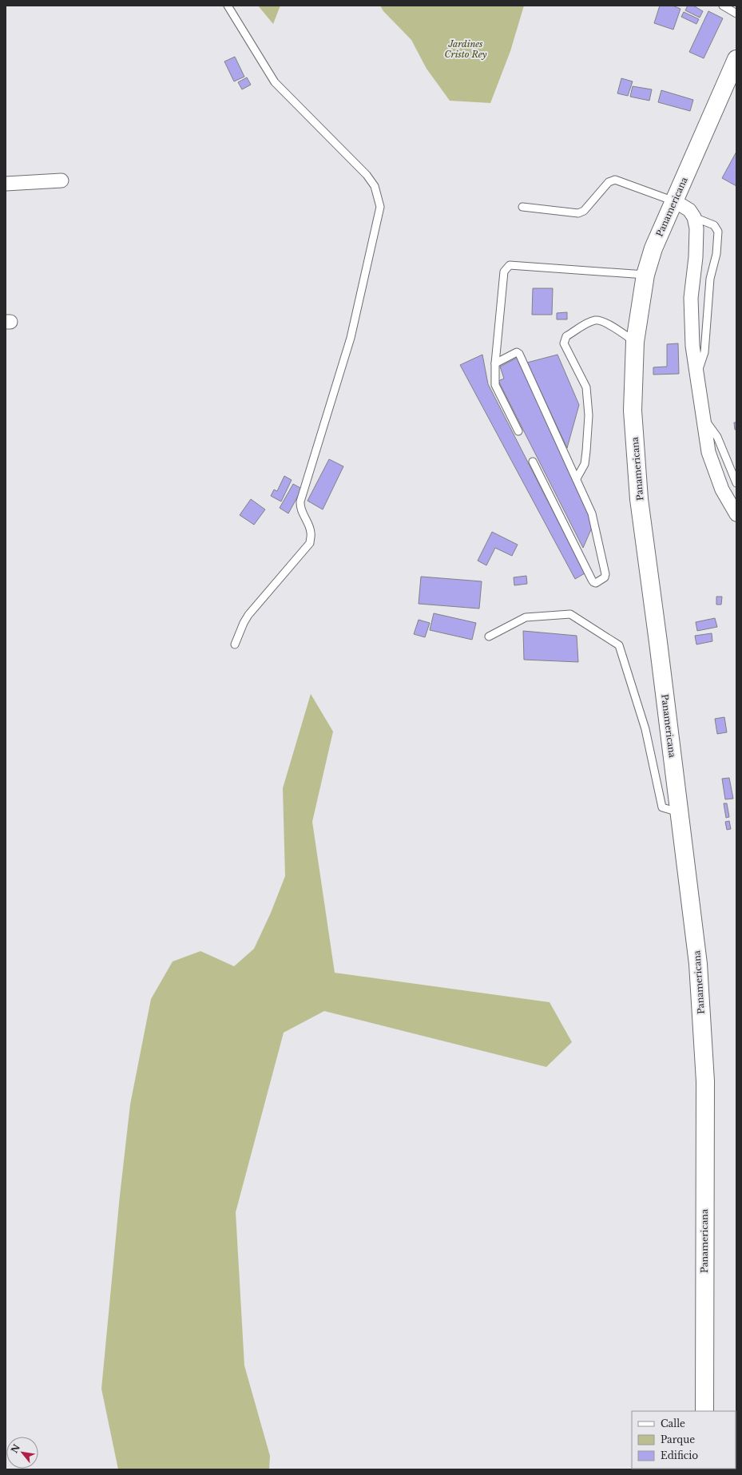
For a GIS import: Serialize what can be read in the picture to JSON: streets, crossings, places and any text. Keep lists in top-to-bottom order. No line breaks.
{"streets":{"main road":["Panamericana"]},"parks":["Jardines Cristo Rey"],"legend":["Calle","Parque","Edificio"],"north":"top left"}
